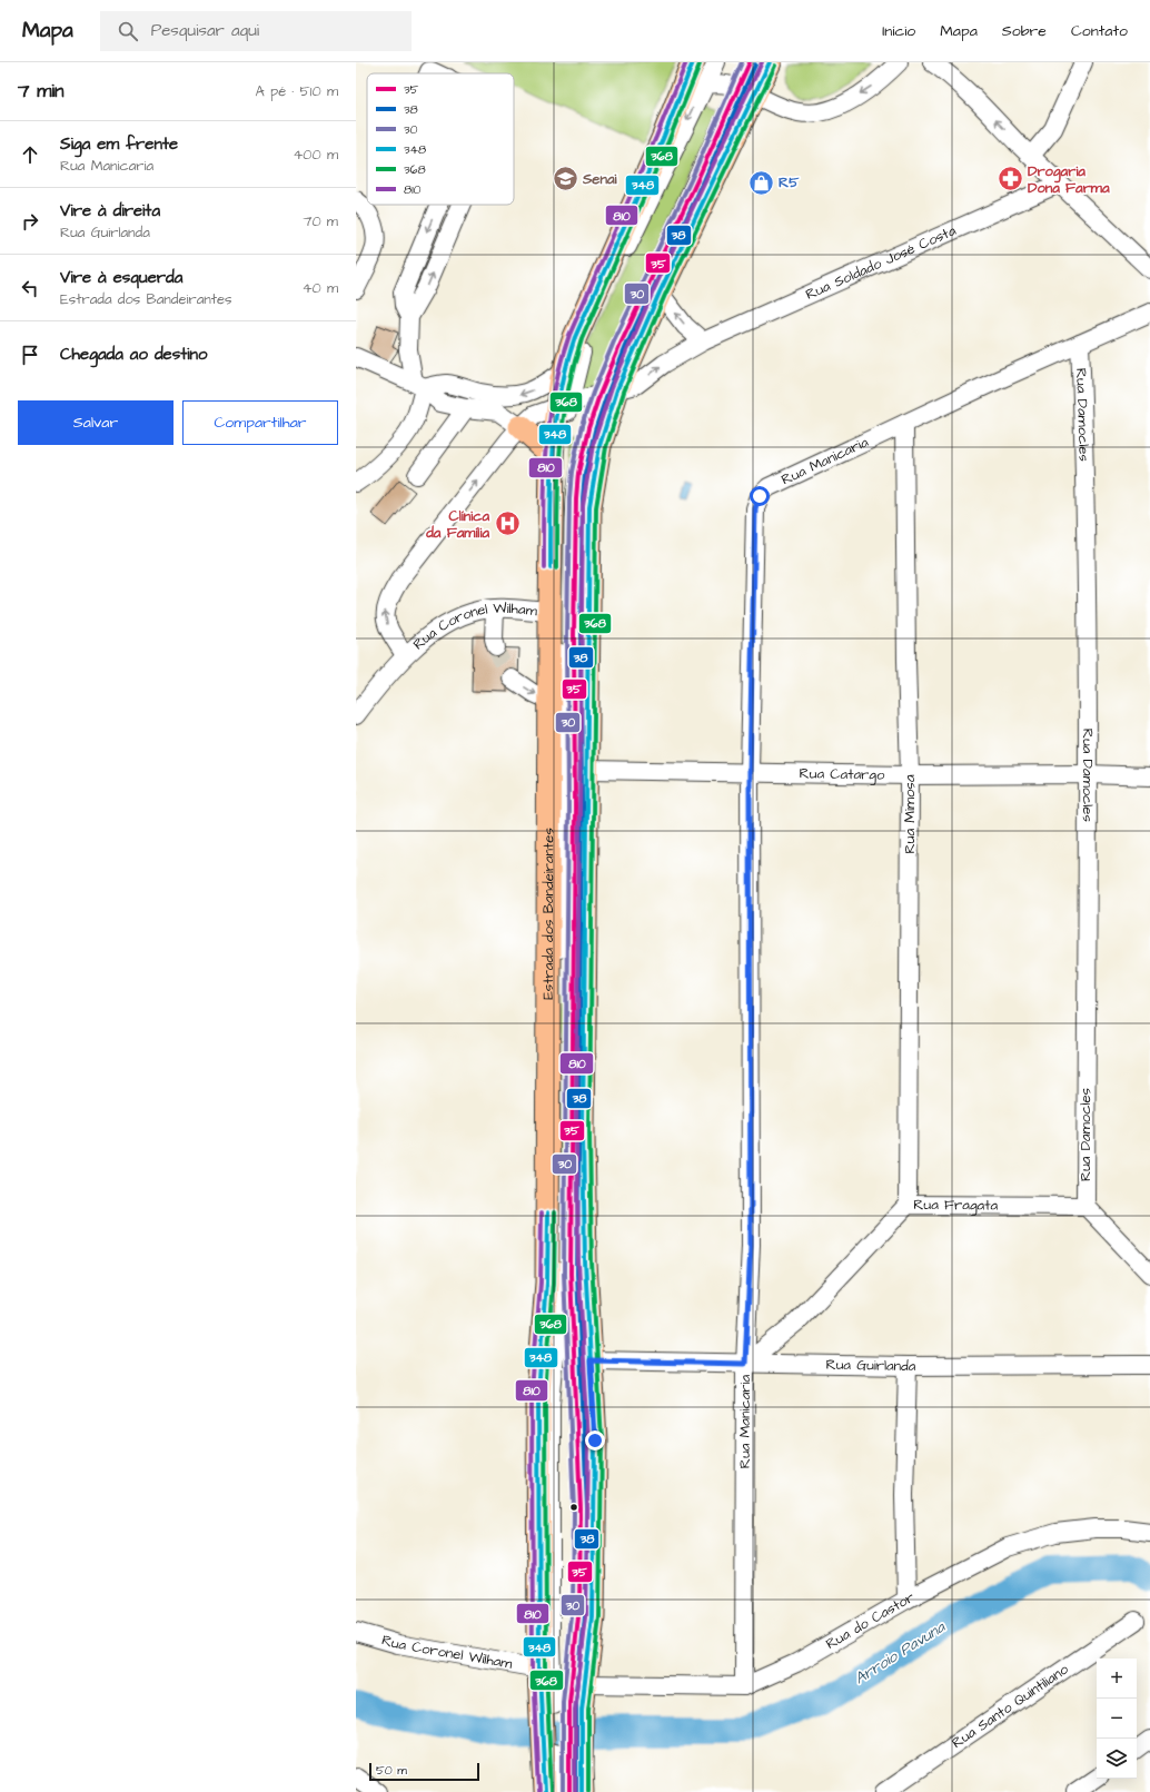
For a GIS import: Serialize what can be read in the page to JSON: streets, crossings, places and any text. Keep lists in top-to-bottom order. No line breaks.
{"streets":{"main road":["Estrada dos Bandeirantes"],"street":["Rua Soldado José Costa","Rua Damocles","Rua Manicaria","Rua Coronel Wilham","Rua Catargo","Rua Mimosa","Rua Fragata","Rua Guirlanda","Rua do Castor","Rua Santo Quintiliano"]},"crossings":[["Rua Soldado José Costa","Rua Coronel Wilham"],["Rua Soldado José Costa","Estrada dos Bandeirantes"],["Rua Damocles","Rua Manicaria"],["Rua Damocles","Rua Catargo"],["Rua Damocles","Rua Fragata"],["Rua Manicaria","Rua Catargo"],["Rua Manicaria","Rua Mimosa"],["Rua Manicaria","Rua Fragata"],["Rua Manicaria","Rua Guirlanda"],["Rua Manicaria","Rua do Castor"],["Rua Coronel Wilham","Estrada dos Bandeirantes"],["Rua Catargo","Rua Mimosa"],["Rua Catargo","Estrada dos Bandeirantes"],["Rua Mimosa","Rua Fragata"],["Estrada dos Bandeirantes","Rua Guirlanda"],["Estrada dos Bandeirantes","Rua do Castor"],["Rua Fragata","Rua Guirlanda"]],"water":["Arroio Pavuna"],"places":{"school or university":["Senai"],"pharmacy":["Drogaria Dona Farma"],"shop":["R5"],"hospital":["Clínica da Família"]},"lines":["transit line 35","transit line 30","transit line 348","transit line 810","transit line 38","transit line 368"],"legend":["35","38","30","348","368","810"],"scale_bar":"50 m","page":{"header":"Mapa","search":"Pesquisar aqui","nav":["Início","Mapa","Sobre","Contato"],"heading":["7 min","A pé · 510 m"],"list":[["Siga em frente","Rua Manicaria","400 m"],["Vire à direita","Rua Guirlanda","70 m"],["Vire à esquerda","Estrada dos Bandeirantes","40 m"],"Chegada ao destino"],"buttons":["Salvar","Compartilhar"],"map_buttons":["+","−"],"scale":"50 m"}}
